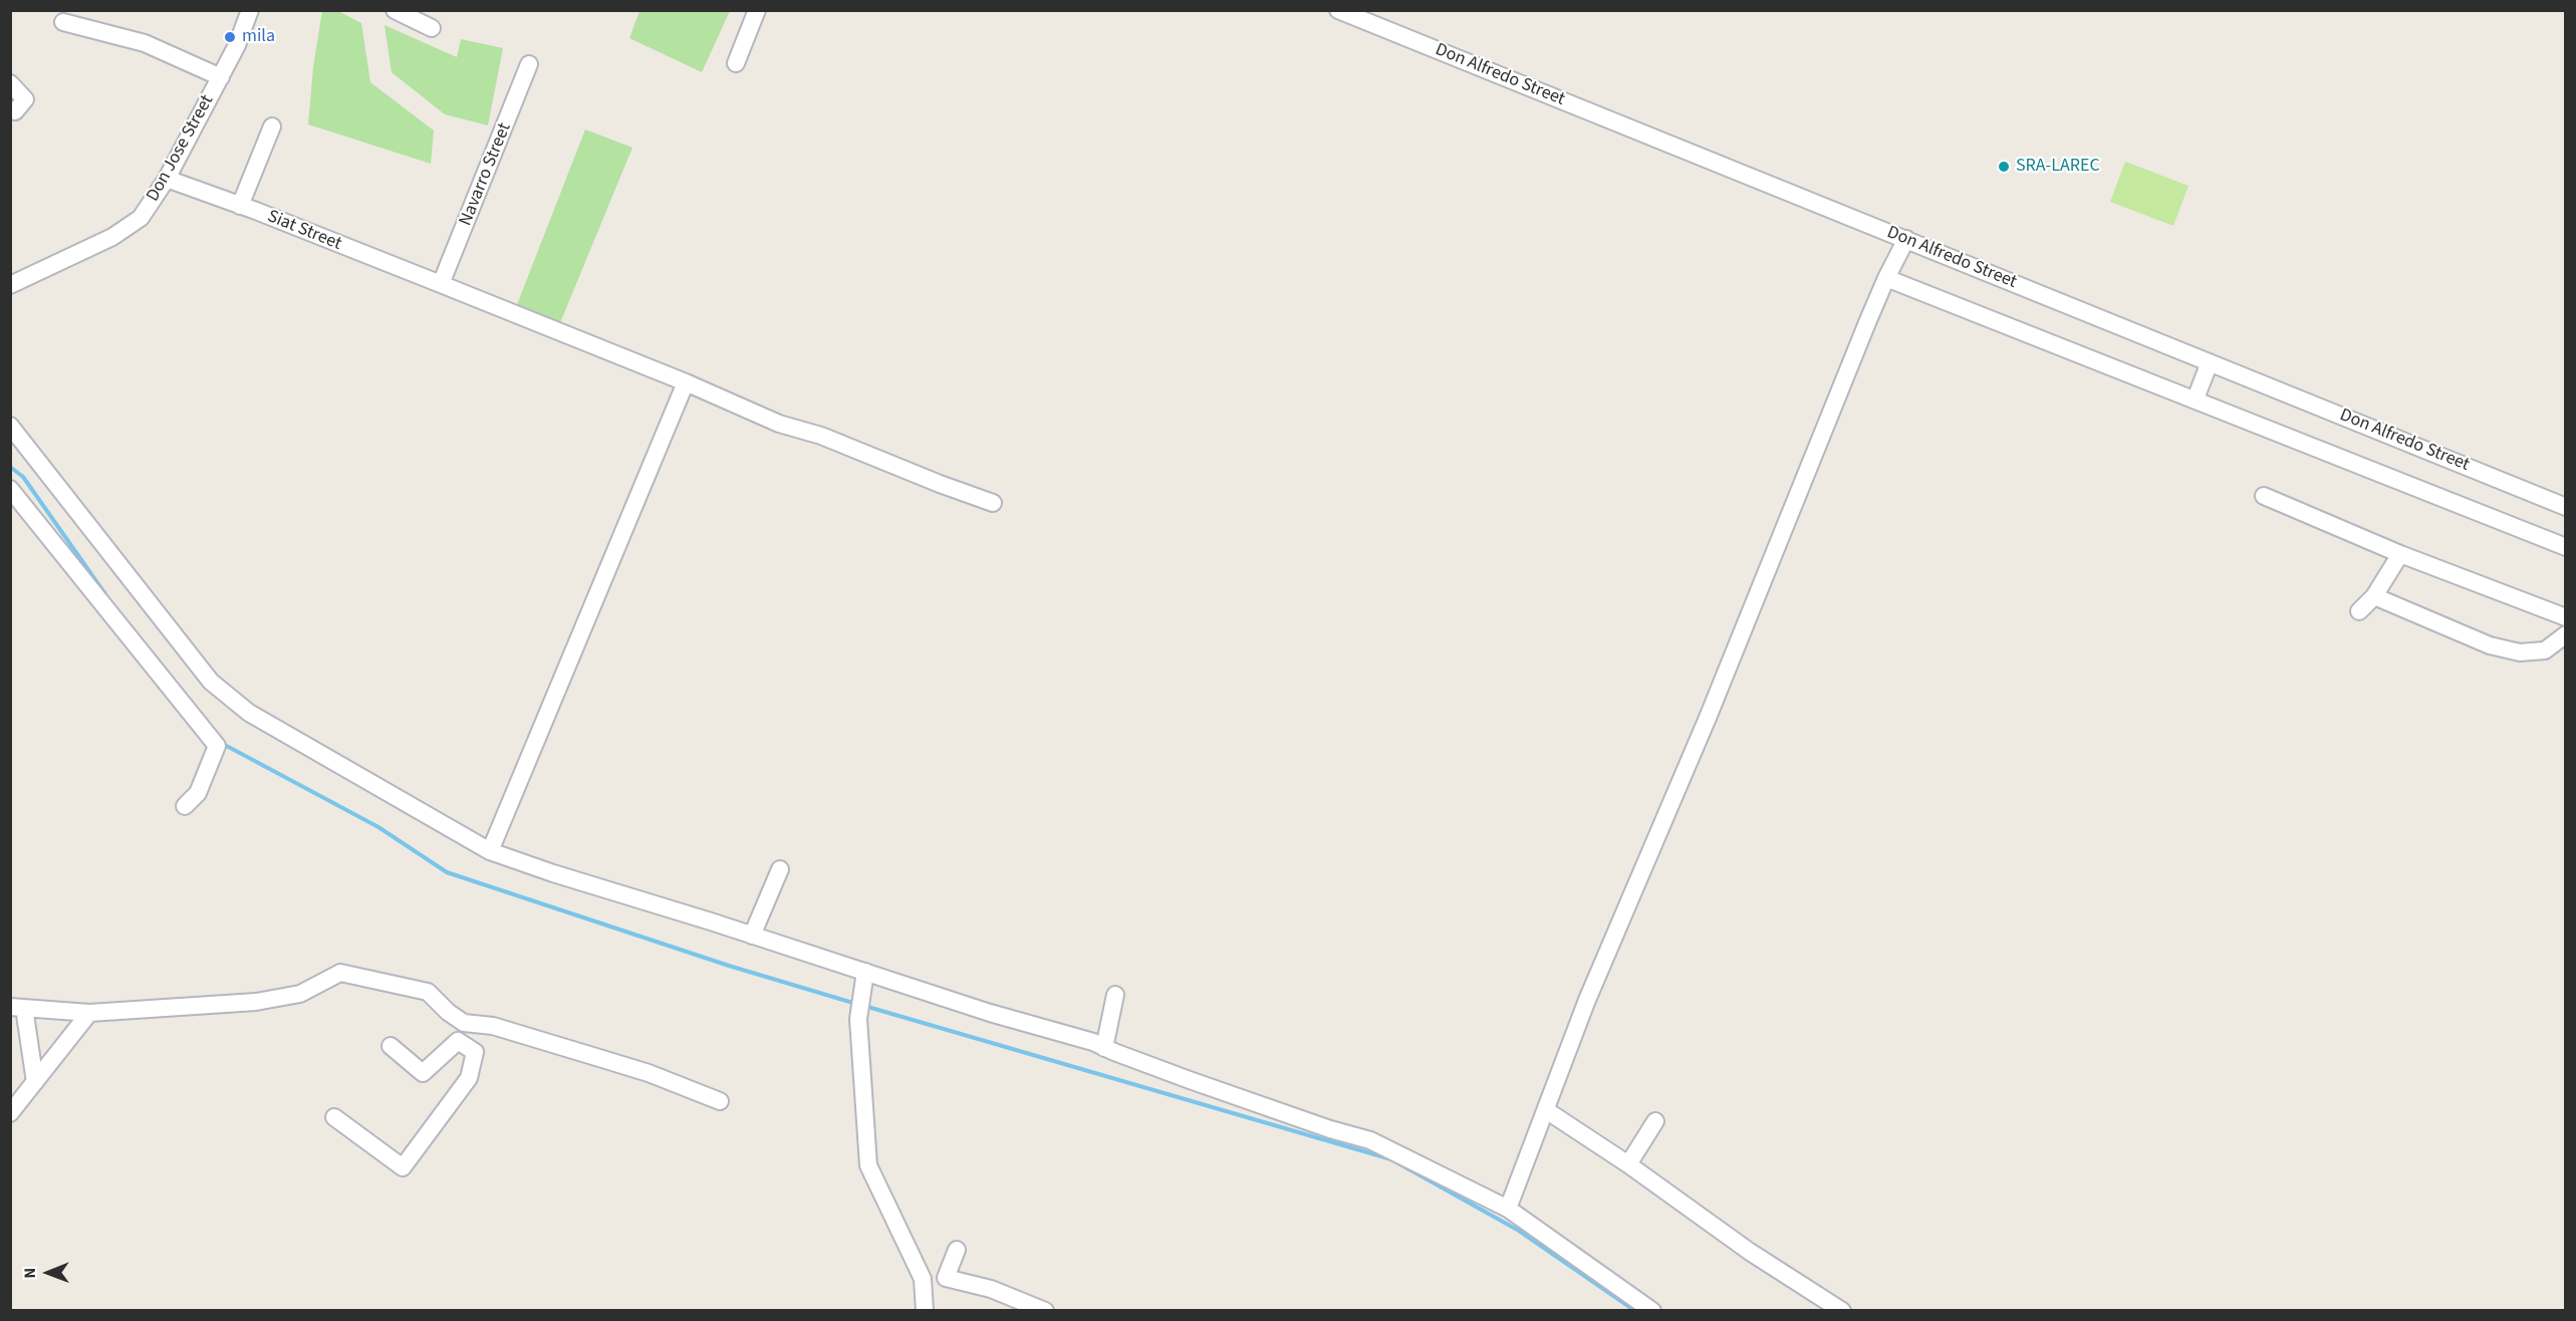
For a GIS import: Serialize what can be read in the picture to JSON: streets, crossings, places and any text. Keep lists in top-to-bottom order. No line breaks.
{"streets":{"street":["Don Alfredo Street","Don Jose Street","Navarro Street","Siat Street"]},"crossings":[["Don Jose Street","Siat Street"],["Navarro Street","Siat Street"]],"places":["mila","SRA-LAREC"],"north":"left"}
